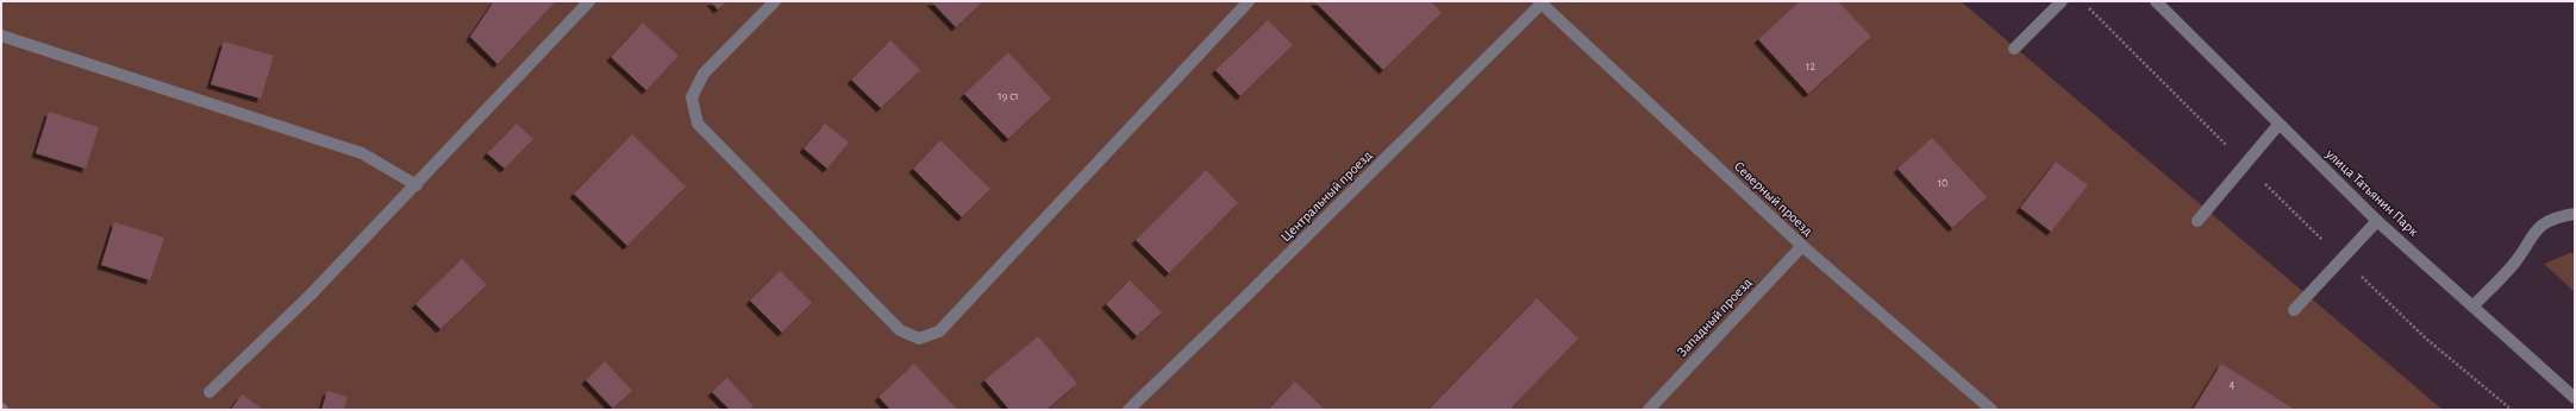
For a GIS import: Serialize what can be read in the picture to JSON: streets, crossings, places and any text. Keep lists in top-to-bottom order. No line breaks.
{"streets":{"street":["улица Татьянин Парк","Центральный проезд","Северный проезд","Западный проезд"]},"crossings":[["Центральный проезд","Северный проезд"],["Северный проезд","Западный проезд"]],"house_numbers":["12","19 с1","10","4"]}
